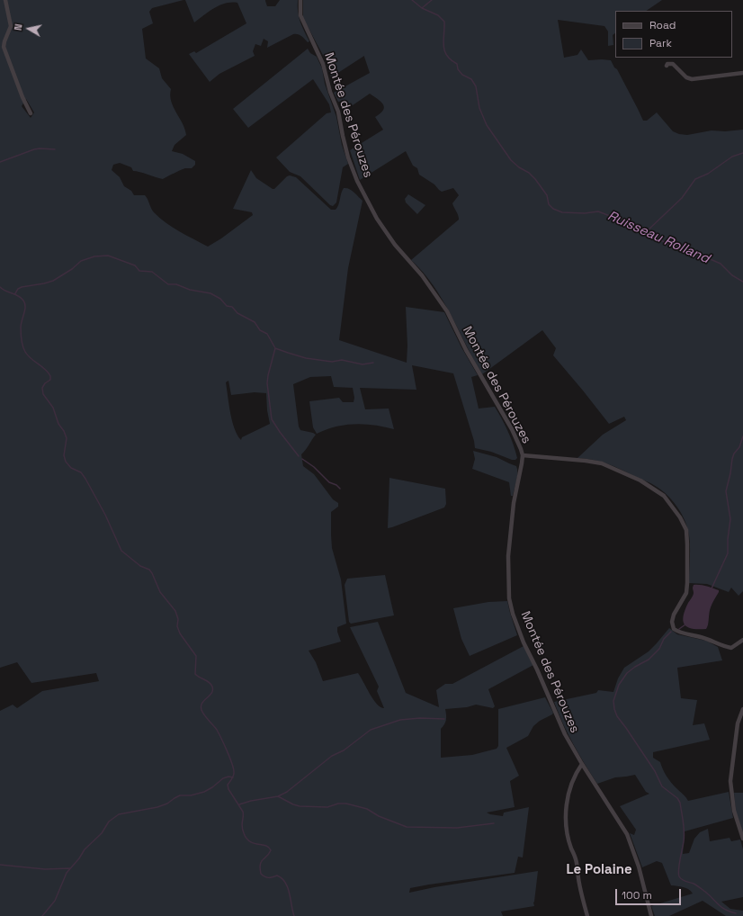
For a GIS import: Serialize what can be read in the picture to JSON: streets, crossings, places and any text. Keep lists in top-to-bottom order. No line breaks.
{"streets":{"street":["Montée des Pérouzes"]},"districts":["Le Polaine"],"water":["Ruisseau Rolland"],"legend":["Road","Park"],"scale_bar":"100 m","north":"left"}
